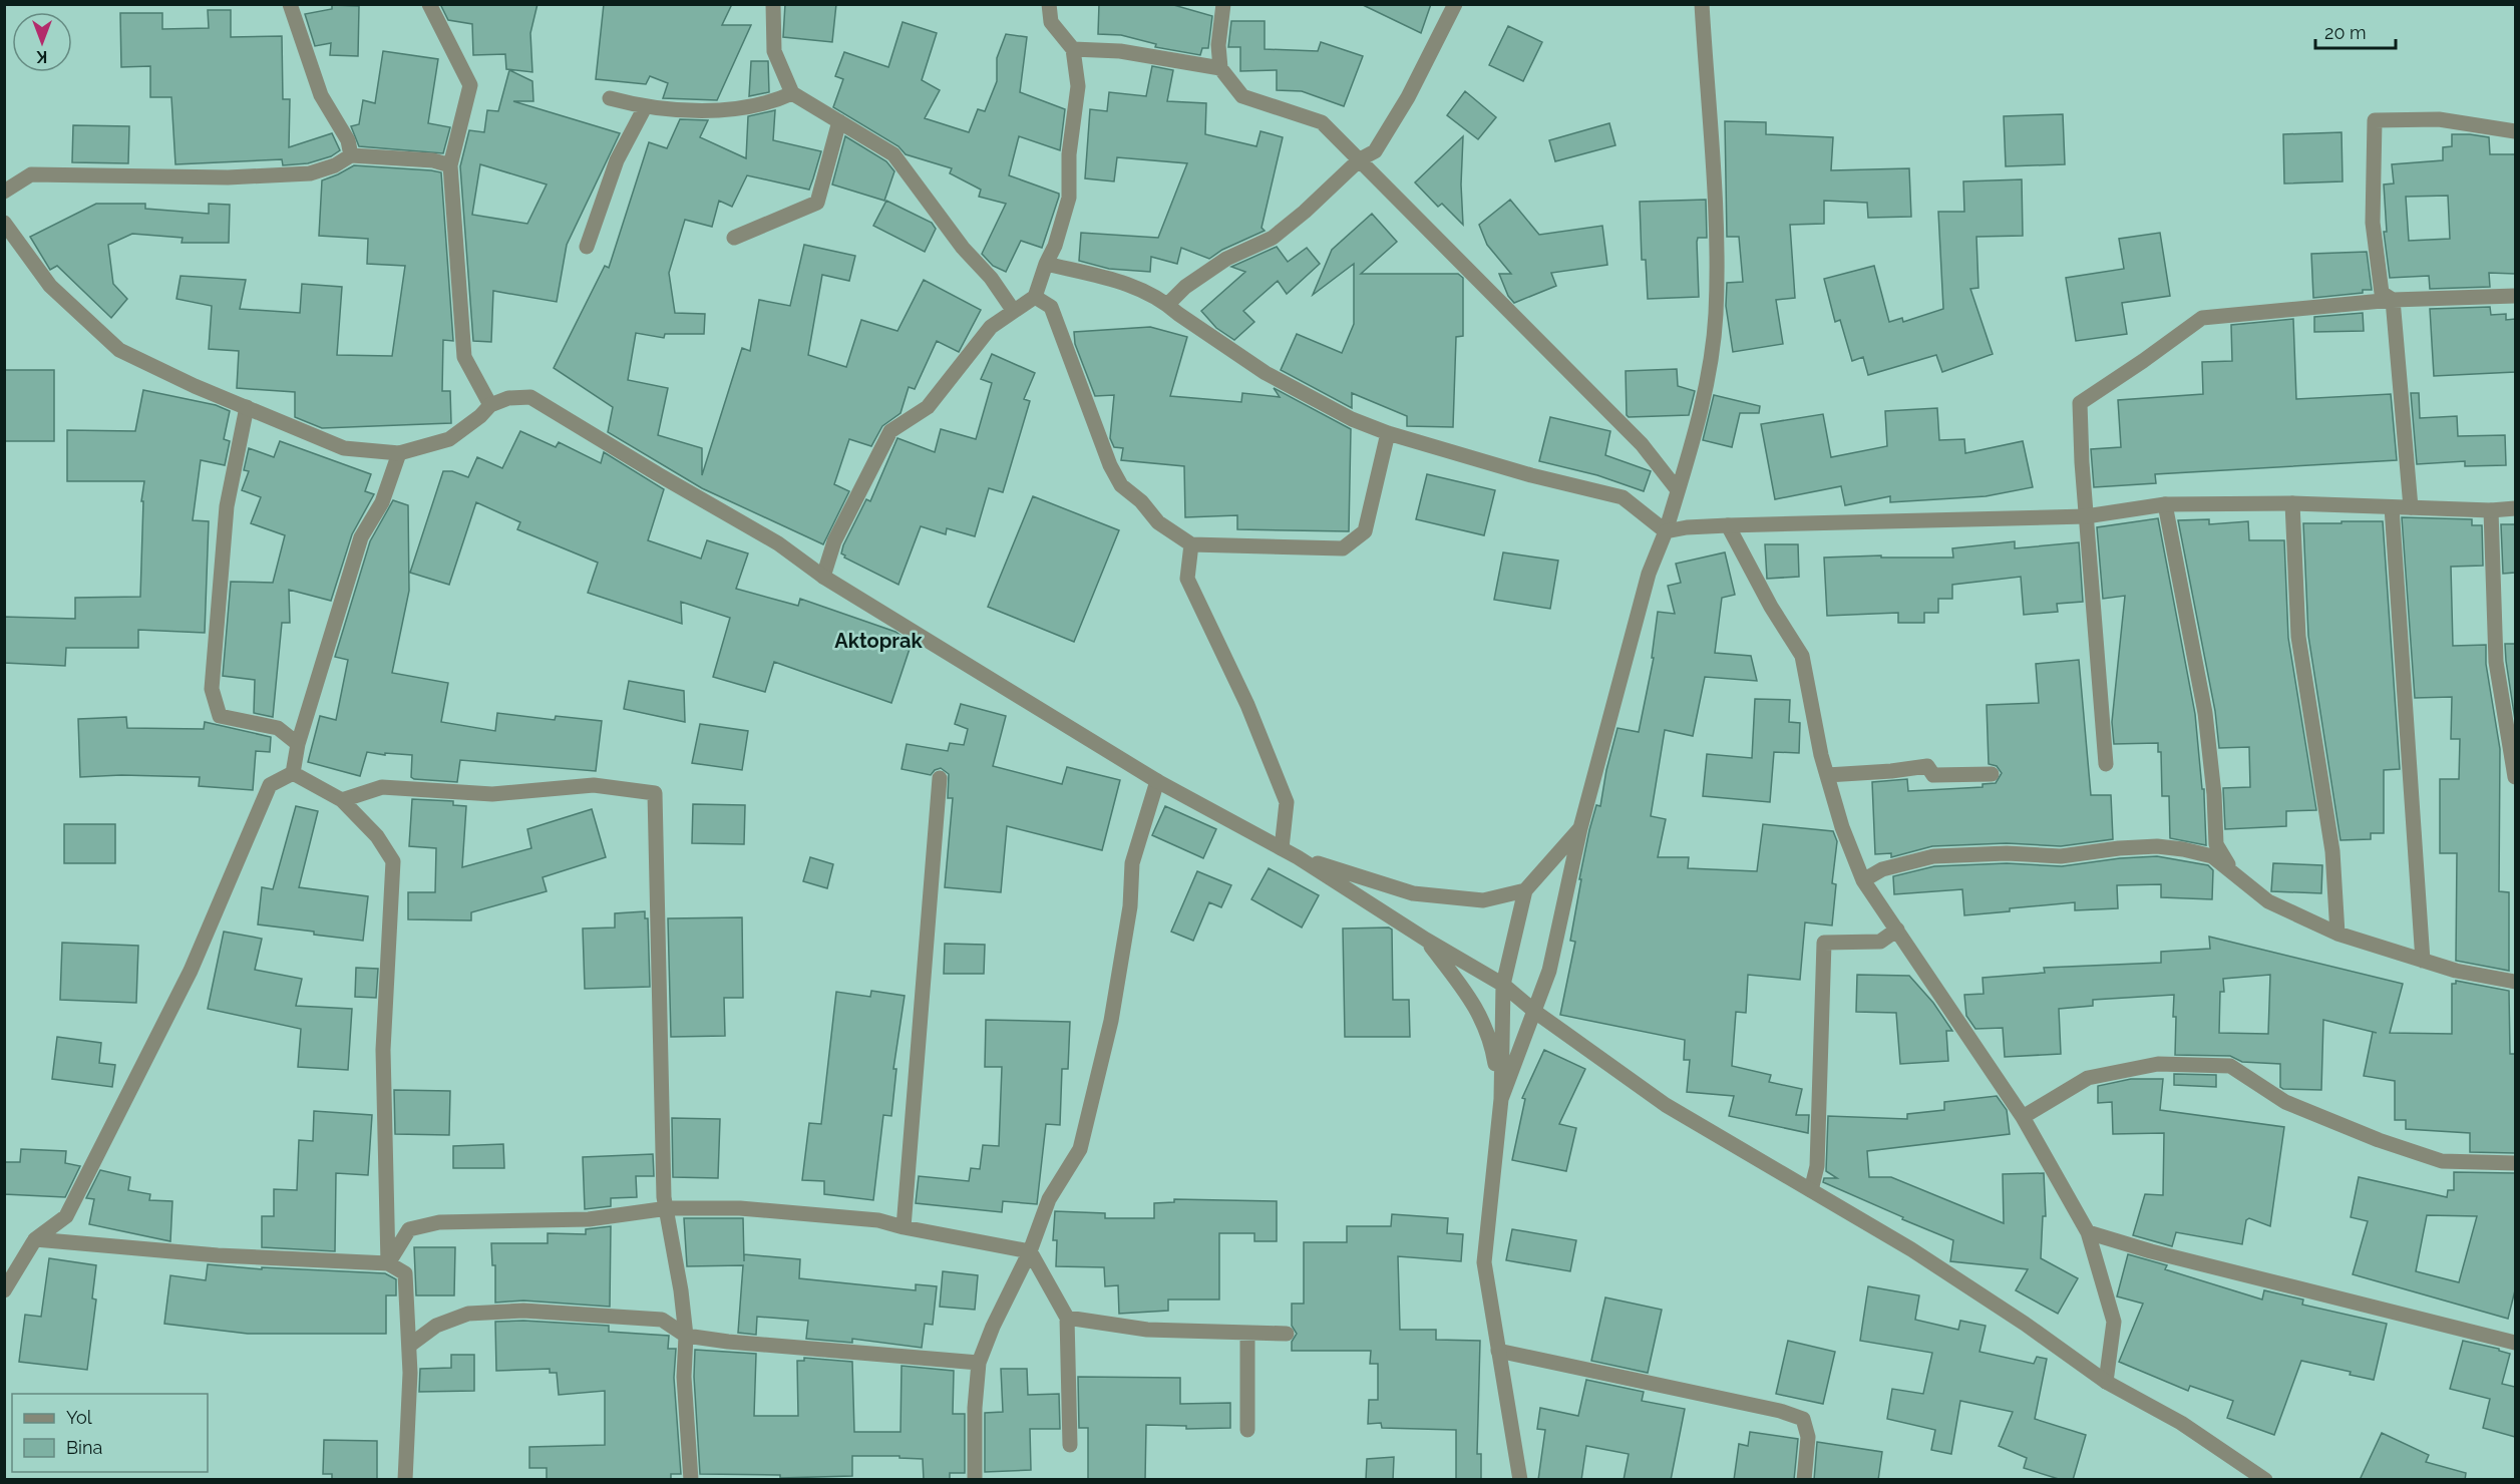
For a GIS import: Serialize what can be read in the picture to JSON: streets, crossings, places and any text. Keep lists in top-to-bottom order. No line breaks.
{"districts":["Aktoprak"],"legend":["Yol","Bina"],"scale_bar":"20 m","north":"bottom"}
